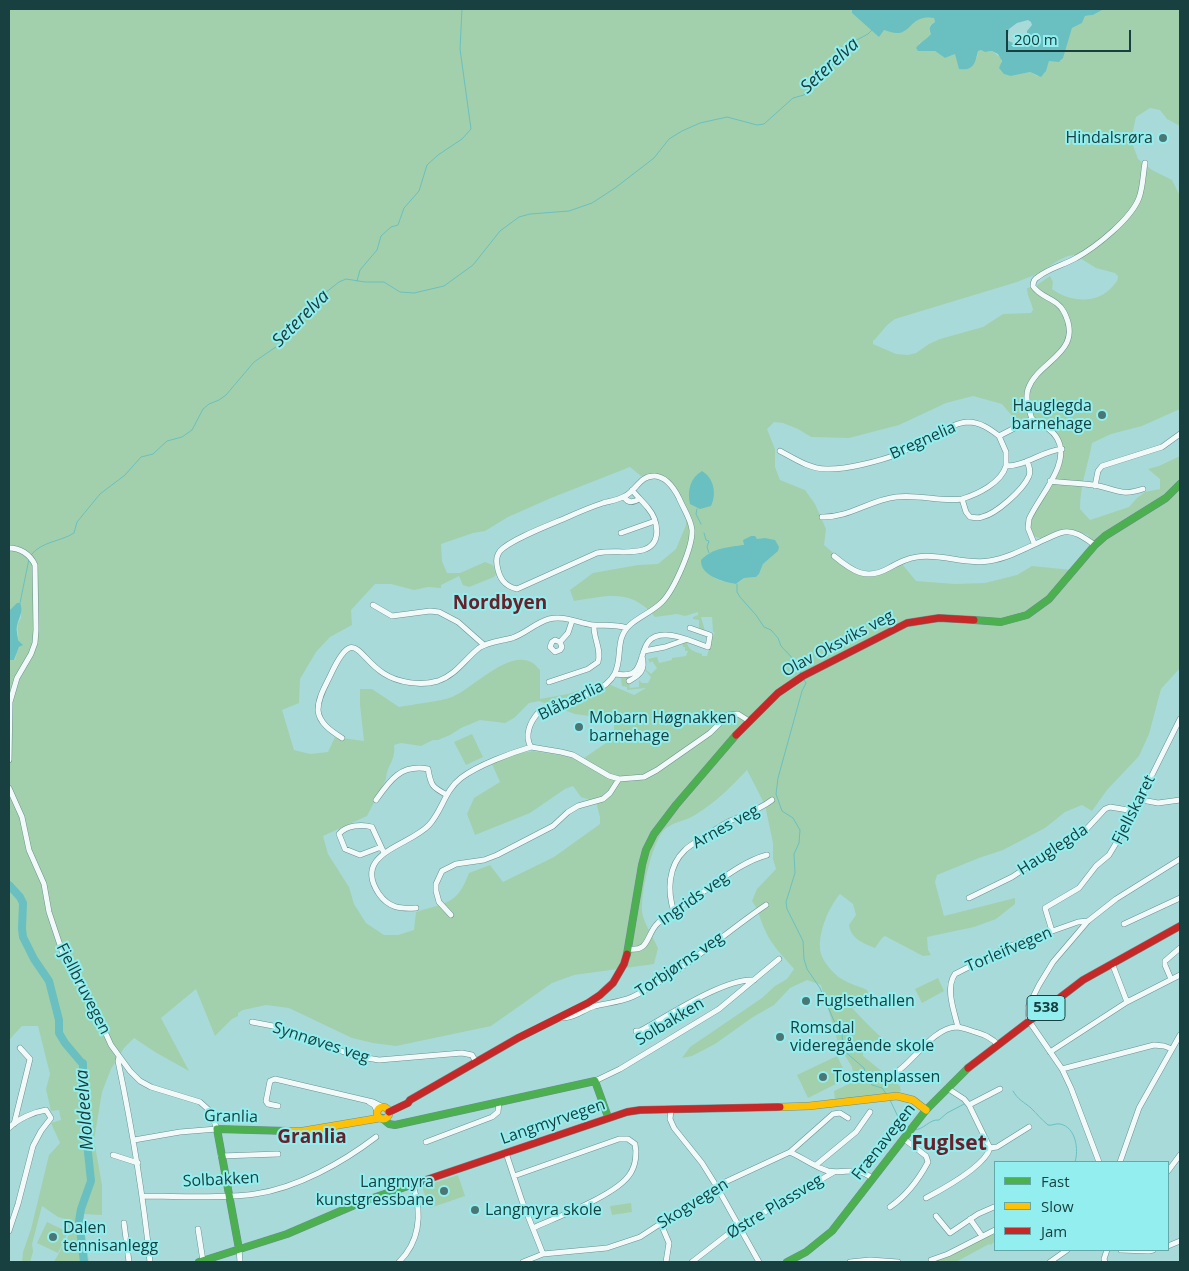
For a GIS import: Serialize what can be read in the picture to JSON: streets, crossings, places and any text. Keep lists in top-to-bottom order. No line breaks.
{"streets":{"street":["Bregnelia","Olav Oksviks veg","Blåbærlia","Fjellskaret","Arnes veg","Hauglegda","Ingrids veg","Torleifvegen","Torbjørns veg","Fjellbruvegen","538","Solbakken","Synnøves veg","Granlia","Langmyrvegen","Frænavegen","Skogvegen","Østre Plassveg"]},"crossings":[["Olav Oksviks veg","Blåbærlia"],["Olav Oksviks veg","Ingrids veg"],["Olav Oksviks veg","Torbjørns veg"],["Olav Oksviks veg","Granlia"],["Fjellskaret","Hauglegda"],["Fjellskaret","Torleifvegen"],["Arnes veg","Ingrids veg"],["Torbjørns veg","Granlia"],["Fjellbruvegen","Solbakken"],["Fjellbruvegen","Granlia"],["Solbakken","Granlia"],["Synnøves veg","Granlia"],["Langmyrvegen","Frænavegen"]],"districts":["Nordbyen","Granlia","Fuglset"],"water":["Seterelva","Moldeelva"],"places":["Hindalsrøra","Hauglegda barnehage","Mobarn Høgnakken barnehage","Fuglsethallen","Romsdal videregående skole","Tostenplassen","Langmyra kunstgressbane","Langmyra skole","Dalen tennisanlegg"],"legend":["Fast","Slow","Jam"],"scale_bar":"200 m"}
